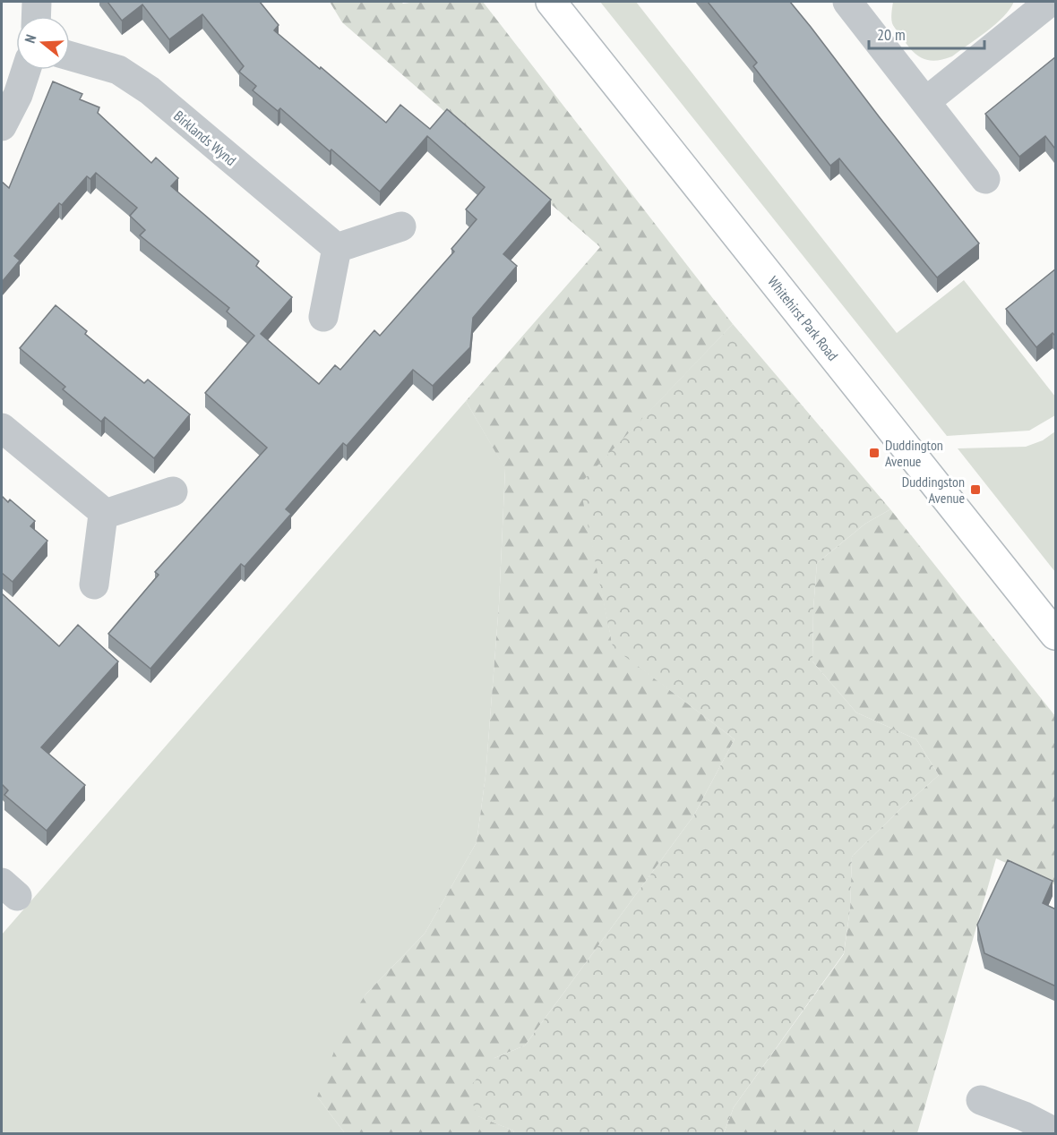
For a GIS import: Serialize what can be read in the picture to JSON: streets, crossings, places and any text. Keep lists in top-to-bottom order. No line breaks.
{"streets":{"street":["Birklands Wynd","Whitehirst Park Road"]},"places":{"transit":["Duddington Avenue","Duddingston Avenue"]},"scale_bar":"20 m","north":"left"}
